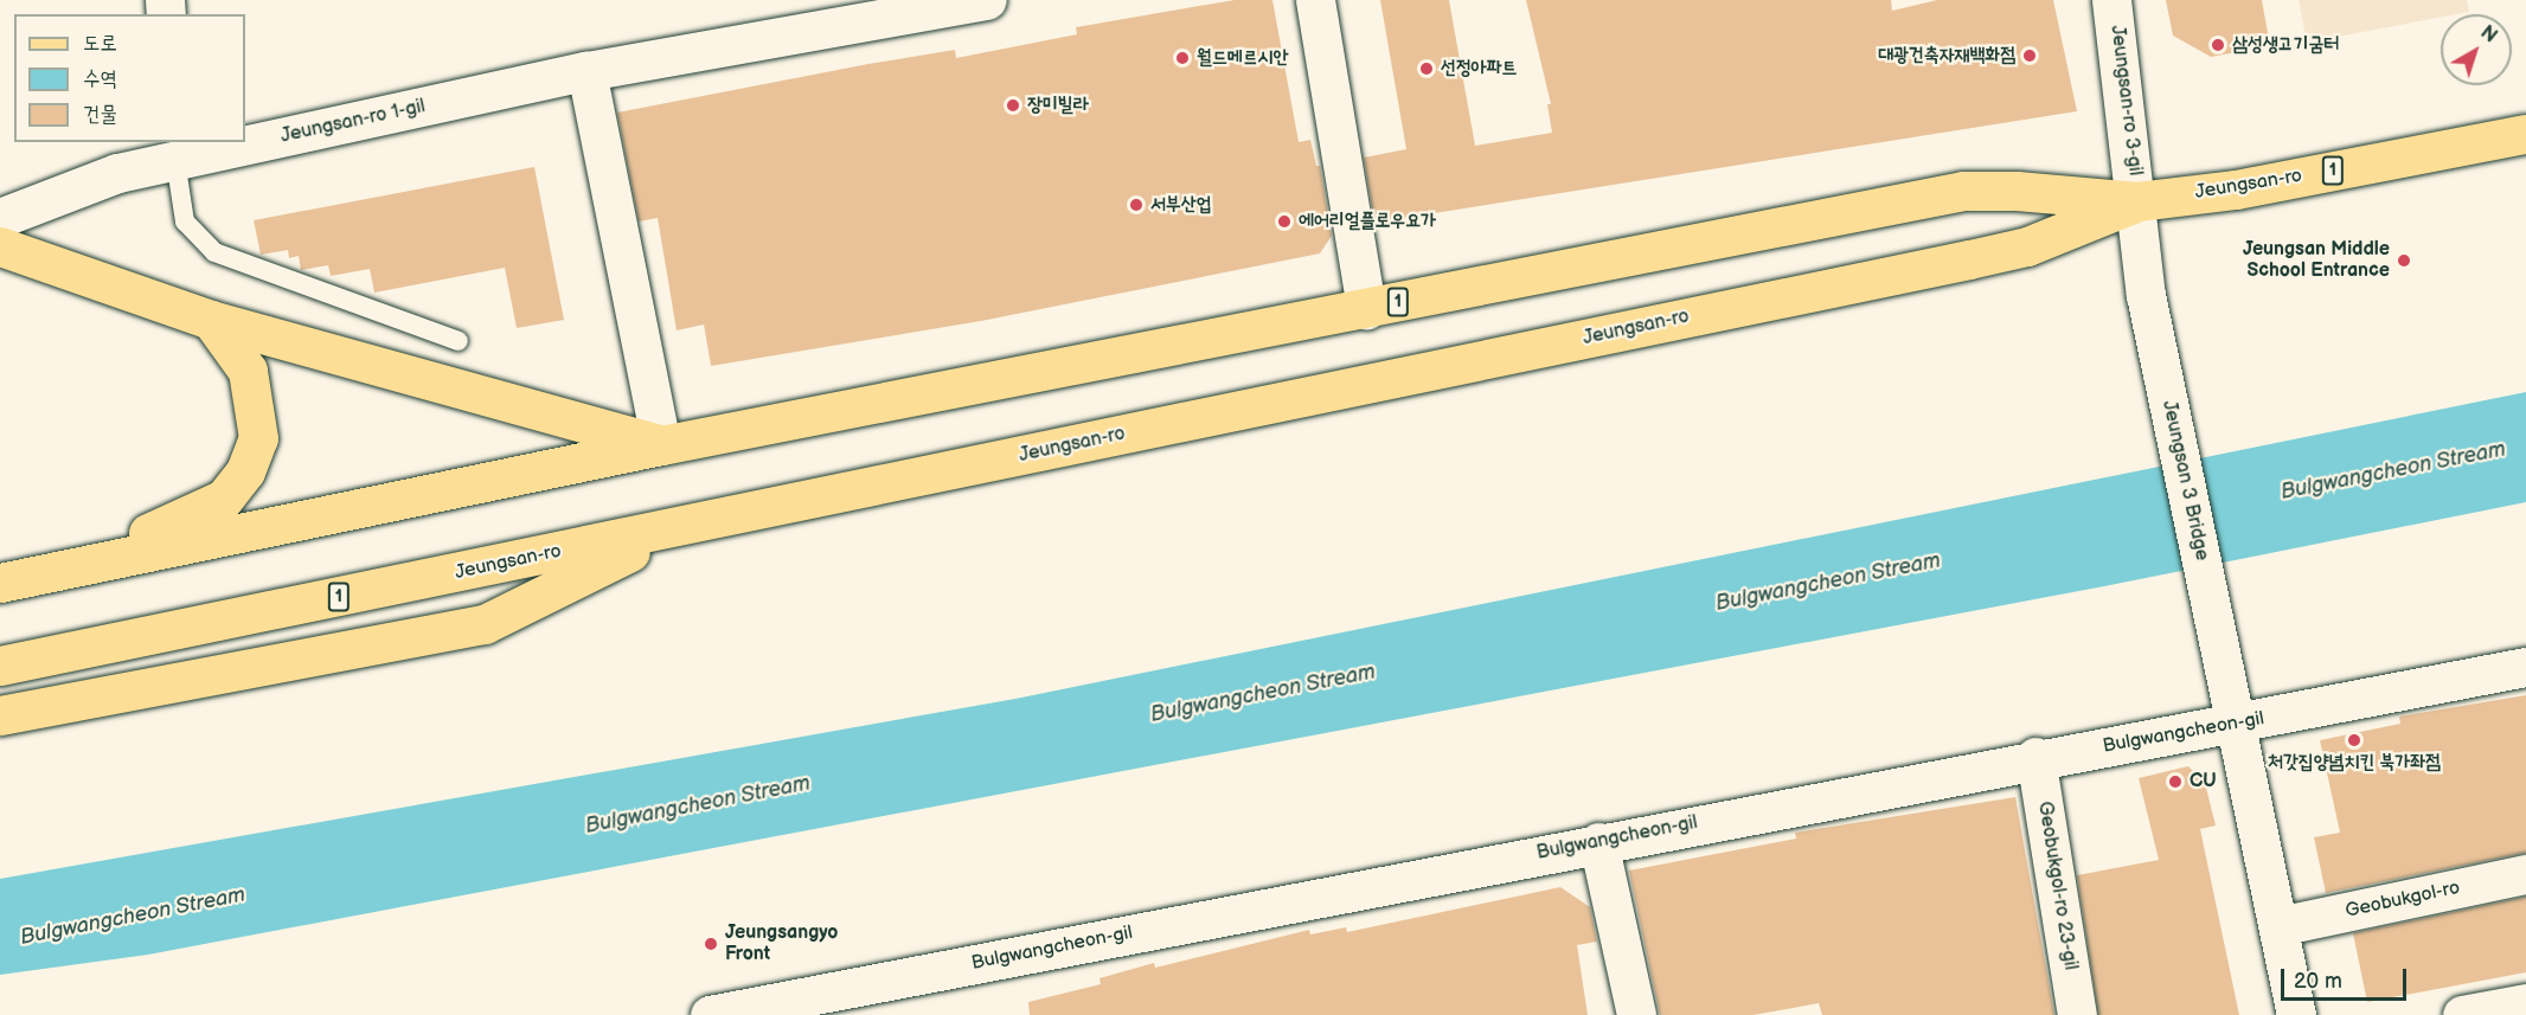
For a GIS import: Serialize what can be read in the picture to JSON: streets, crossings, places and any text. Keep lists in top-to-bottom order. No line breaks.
{"streets":{"main road":["1","Jeungsan-ro"],"street":["Jeungsan-ro 3-gil","Jeungsan-ro 1-gil","Jeungsan 3 Bridge","Bulgwangcheon-gil","Geobukgol-ro 23-gil","Geobukgol-ro"]},"crossings":[["Jeungsan-ro 3-gil","Jeungsan-ro"],["Jeungsan-ro 3-gil","Jeungsan 3 Bridge"],["Jeungsan-ro","Jeungsan 3 Bridge"],["Jeungsan 3 Bridge","Bulgwangcheon-gil"],["Bulgwangcheon-gil","Geobukgol-ro 23-gil"]],"water":["Bulgwangcheon Stream"],"places":["삼성생고기굼터","대광건축자재백화점","월드메르시안","선정아파트","장미빌라","서부산업","에어리얼플로우요가","Jeungsan Middle School Entrance","처갓집양념치킨 북가좌점","CU","Jeungsangyo Front"],"legend":["도로","수역","건물"],"scale_bar":"20 m","north":"top right"}
